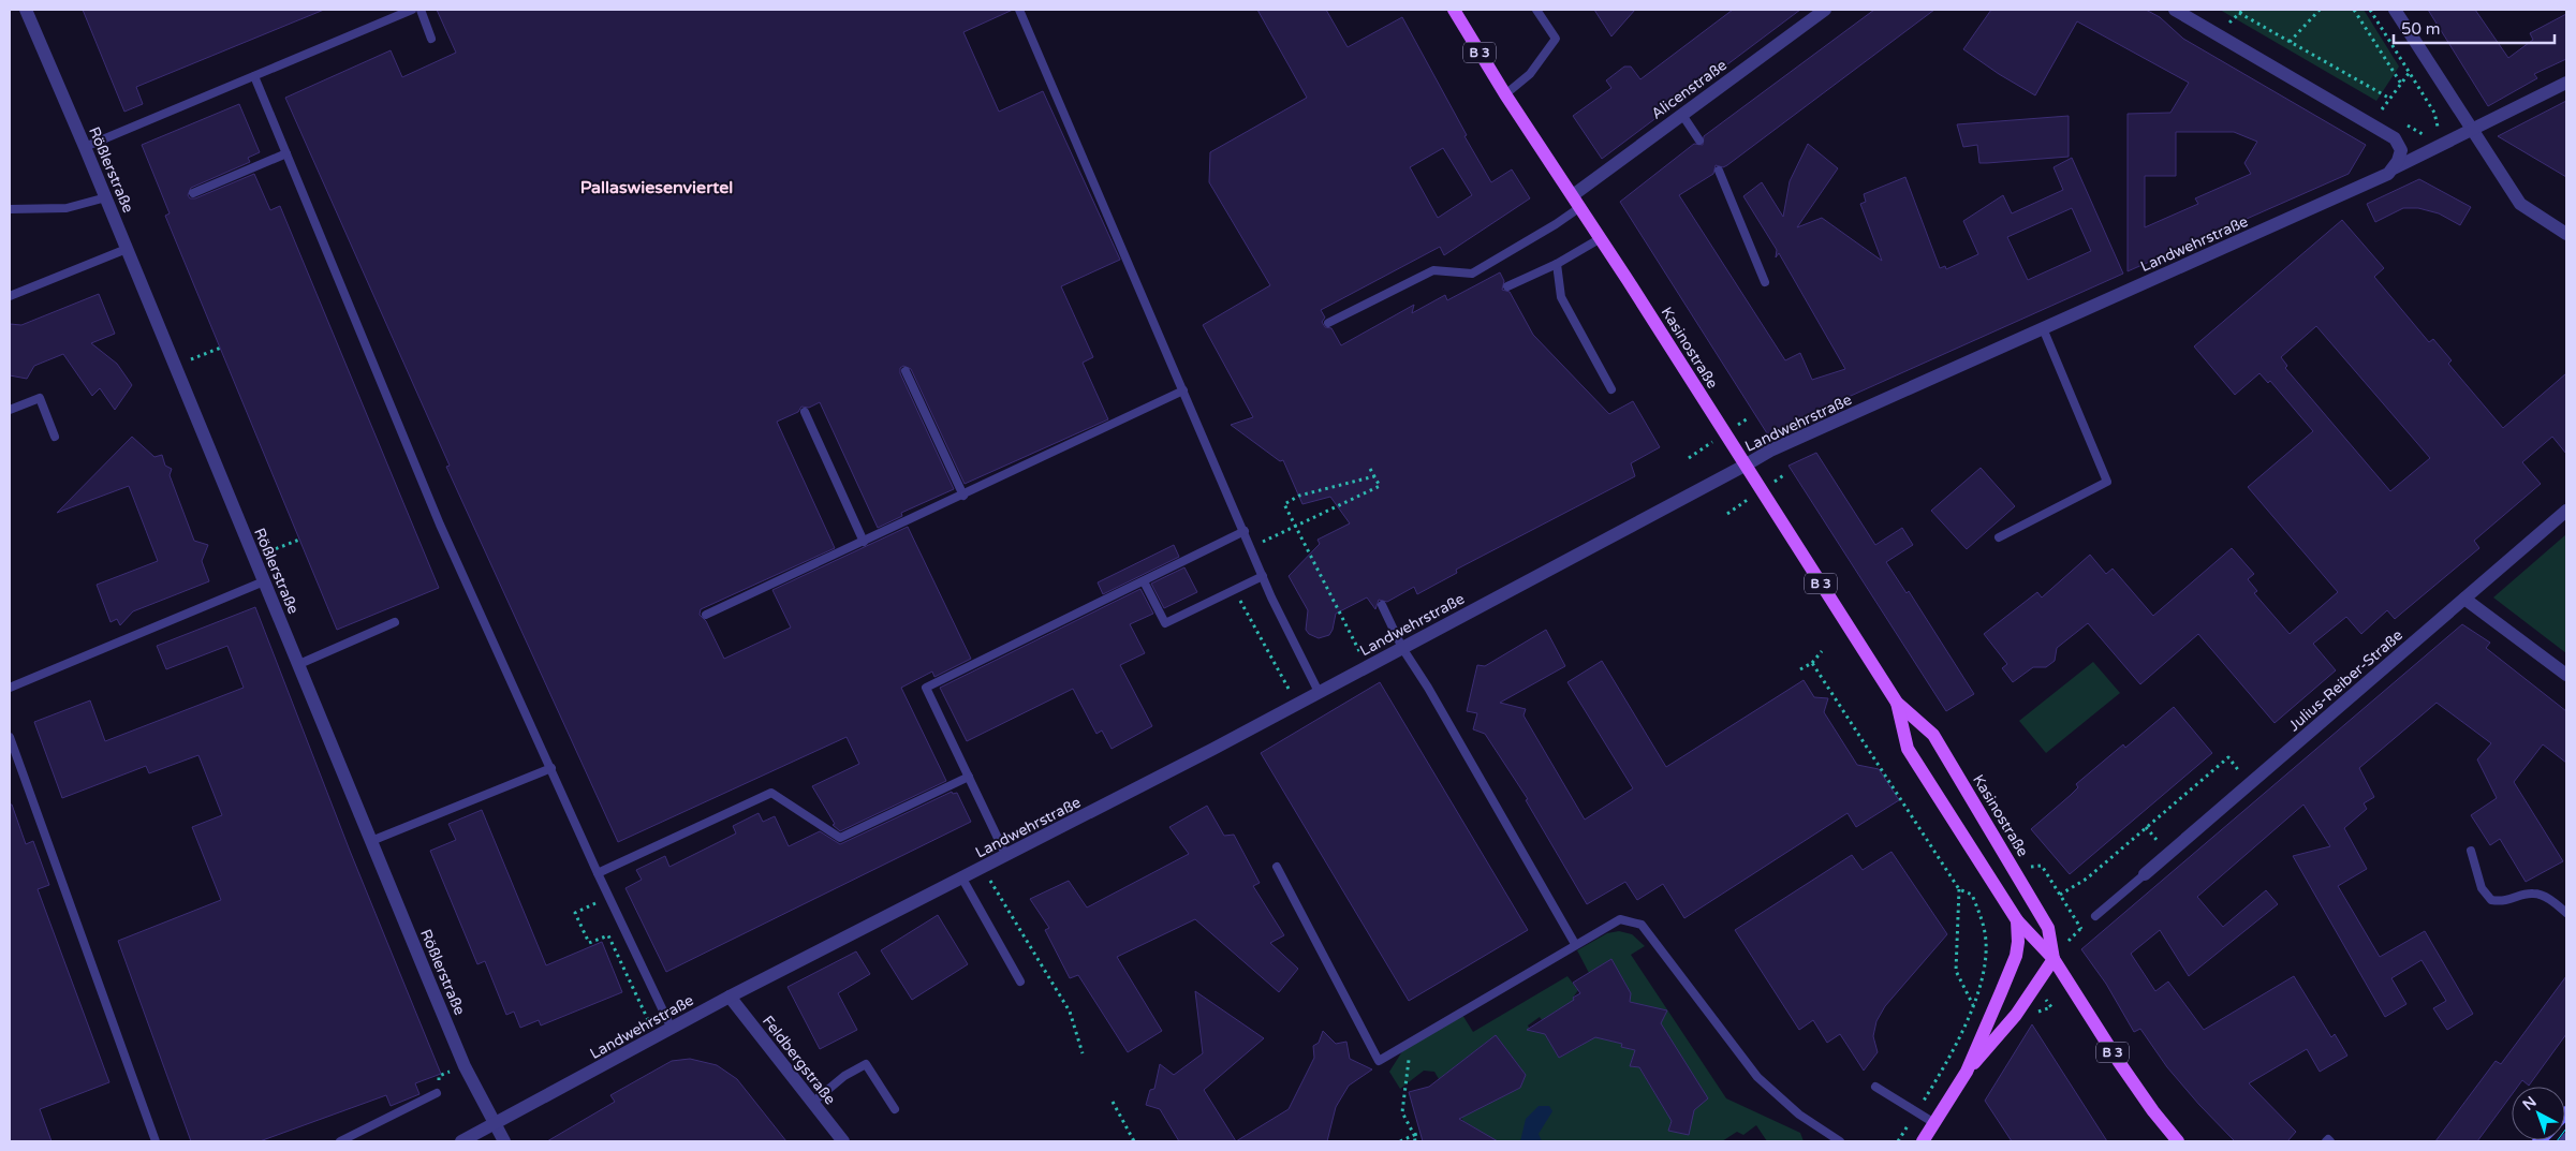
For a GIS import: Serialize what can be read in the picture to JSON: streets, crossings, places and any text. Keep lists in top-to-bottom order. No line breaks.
{"streets":{"main road":["B 3","Kasinostraße"],"street":["Alicenstraße","Rößlerstraße","Landwehrstraße","Julius-Reiber-Straße","Feldbergstraße"]},"crossings":[["Alicenstraße","Kasinostraße"],["Rößlerstraße","Landwehrstraße"],["Landwehrstraße","Kasinostraße"],["Landwehrstraße","Feldbergstraße"]],"districts":["Pallaswiesenviertel"],"scale_bar":"50 m","north":"top left"}
